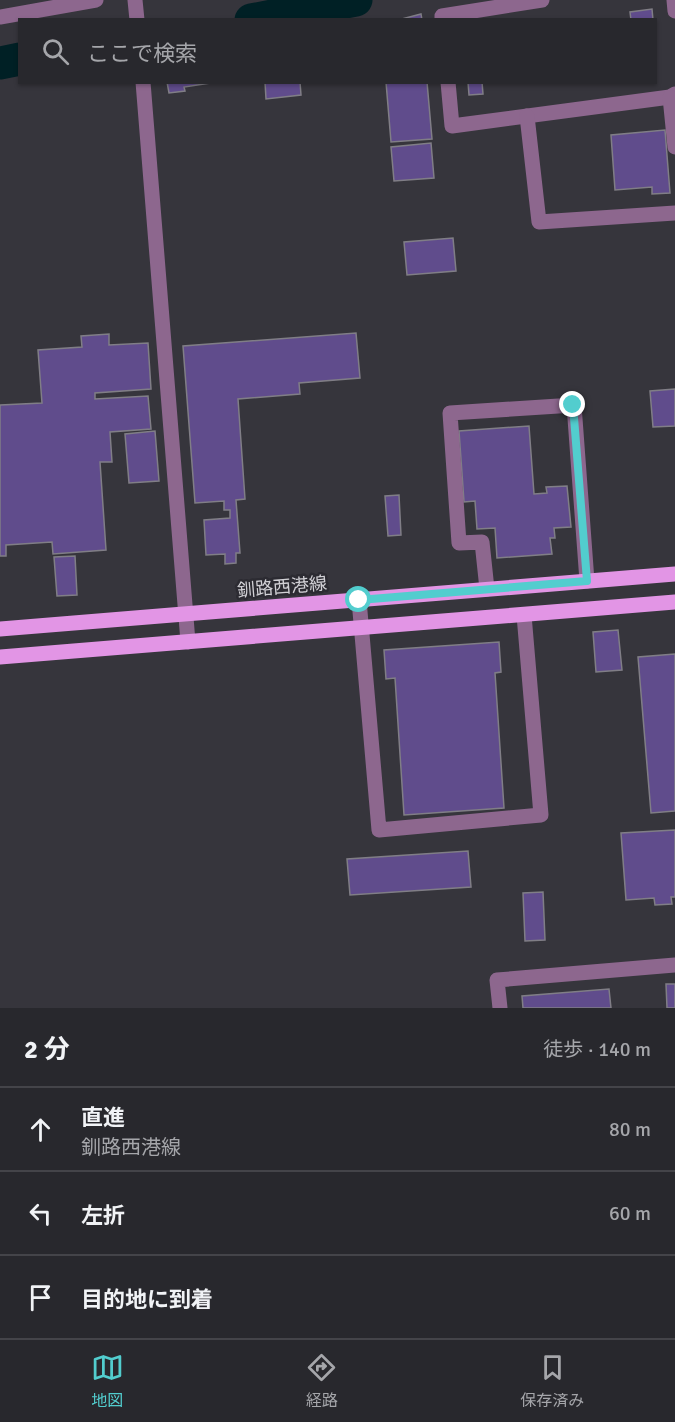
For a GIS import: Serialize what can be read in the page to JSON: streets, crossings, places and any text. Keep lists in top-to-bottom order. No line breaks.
{"streets":{"main road":["釧路西港線"]},"page":{"search":"ここで検索","heading":["2 分","徒歩 · 140 m"],"list":[["直進","釧路西港線","80 m"],["左折","60 m"],"目的地に到着"],"nav":["地図","経路","保存済み"]}}
